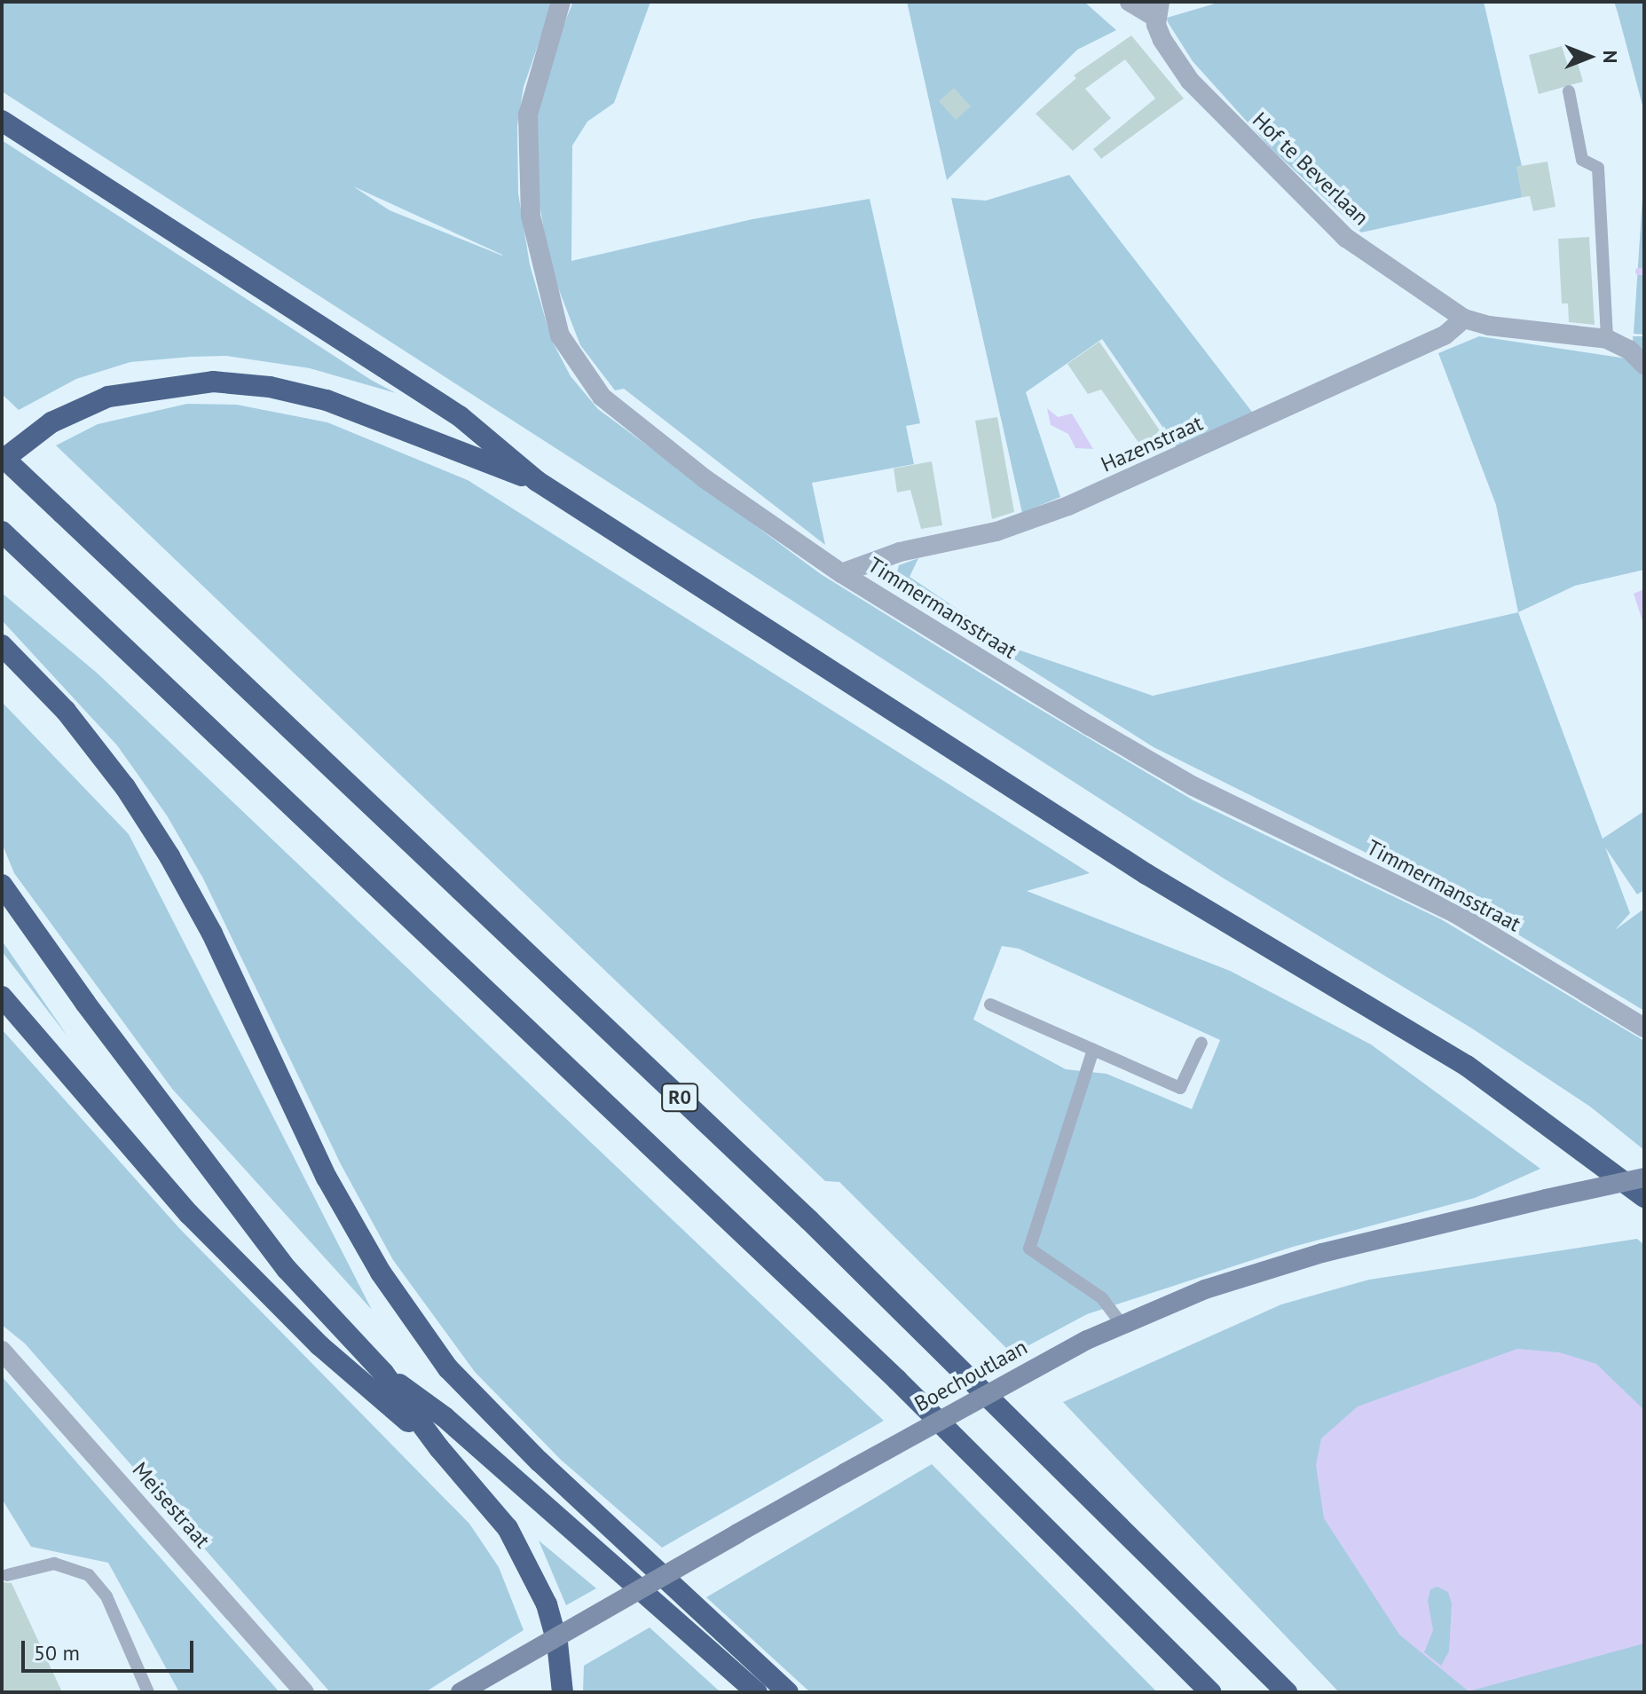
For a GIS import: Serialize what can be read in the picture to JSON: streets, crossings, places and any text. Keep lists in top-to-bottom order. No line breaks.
{"streets":{"highway":["R0"],"main road":["Boechoutlaan"],"street":["Hof te Beverlaan","Hazenstraat","Timmermansstraat","Meisestraat"]},"crossings":[["Hof te Beverlaan","Hazenstraat"],["Hazenstraat","Timmermansstraat"]],"scale_bar":"50 m","north":"right"}
